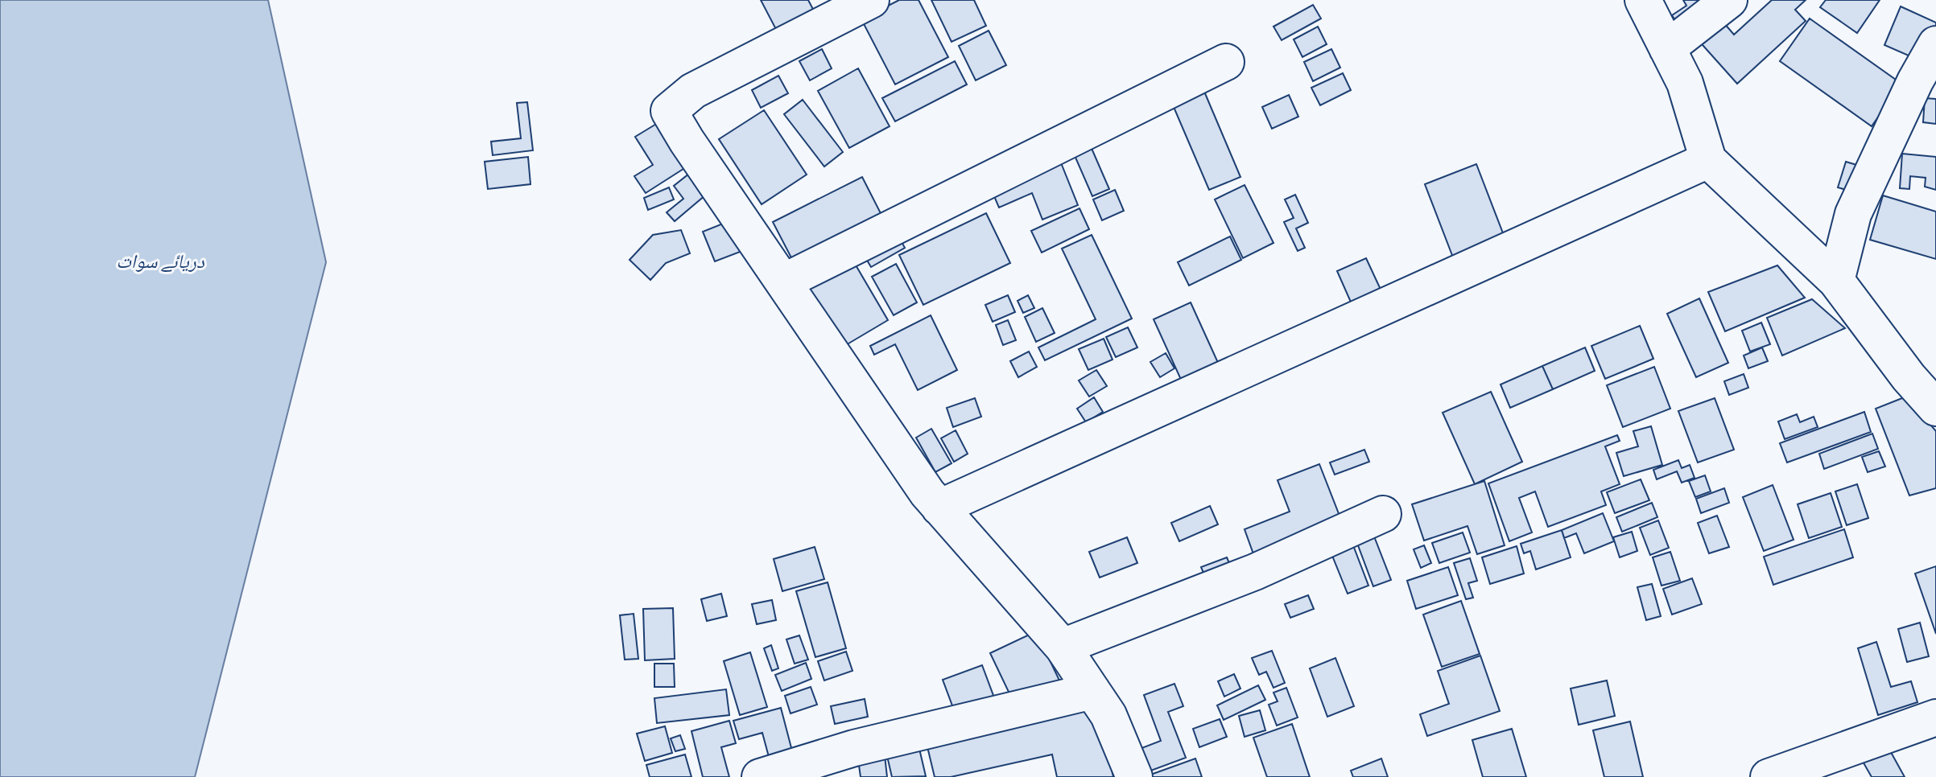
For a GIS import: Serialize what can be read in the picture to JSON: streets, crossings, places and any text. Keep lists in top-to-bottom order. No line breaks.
{"water":["دریائے سوات"]}
